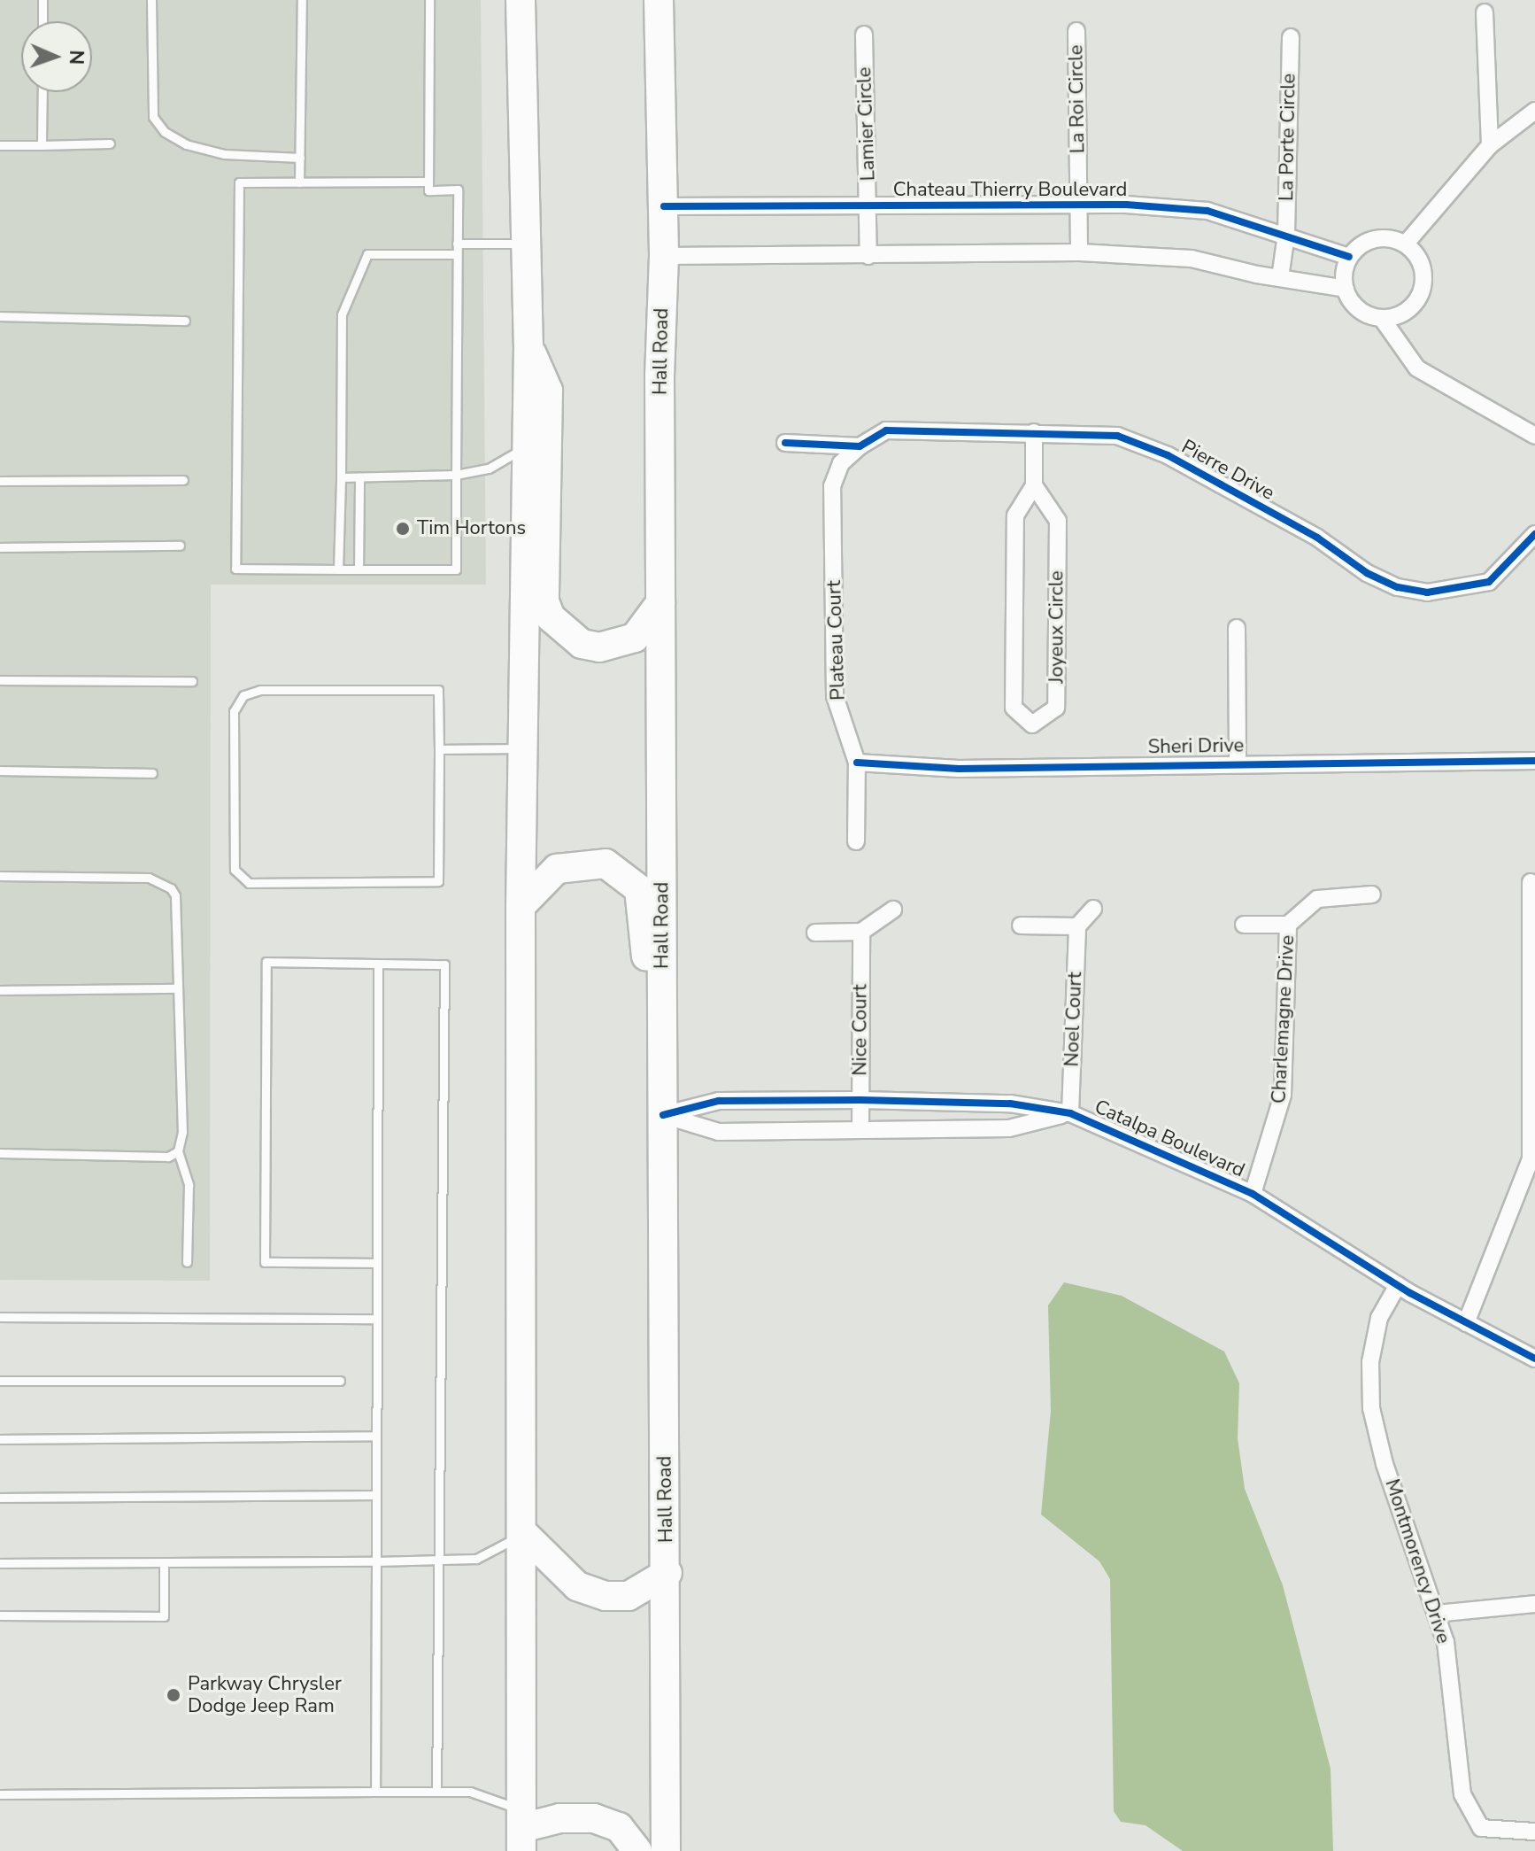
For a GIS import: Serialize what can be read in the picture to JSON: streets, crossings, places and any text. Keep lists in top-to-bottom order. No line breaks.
{"streets":{"highway":["Hall Road"],"street":["La Roi Circle","Lamier Circle","La Porte Circle","Chateau Thierry Boulevard","Pierre Drive","Joyeux Circle","Plateau Court","Sheri Drive","Noel Court","Charlemagne Drive","Nice Court","Catalpa Boulevard","Montmorency Drive"]},"crossings":[["La Roi Circle","Chateau Thierry Boulevard"],["Lamier Circle","Chateau Thierry Boulevard"],["La Porte Circle","Chateau Thierry Boulevard"],["Chateau Thierry Boulevard","Hall Road"],["Hall Road","Catalpa Boulevard"],["Pierre Drive","Plateau Court"],["Plateau Court","Sheri Drive"],["Noel Court","Catalpa Boulevard"],["Charlemagne Drive","Catalpa Boulevard"],["Nice Court","Catalpa Boulevard"],["Catalpa Boulevard","Montmorency Drive"]],"places":["Tim Hortons","Parkway Chrysler Dodge Jeep Ram"],"north":"right"}
